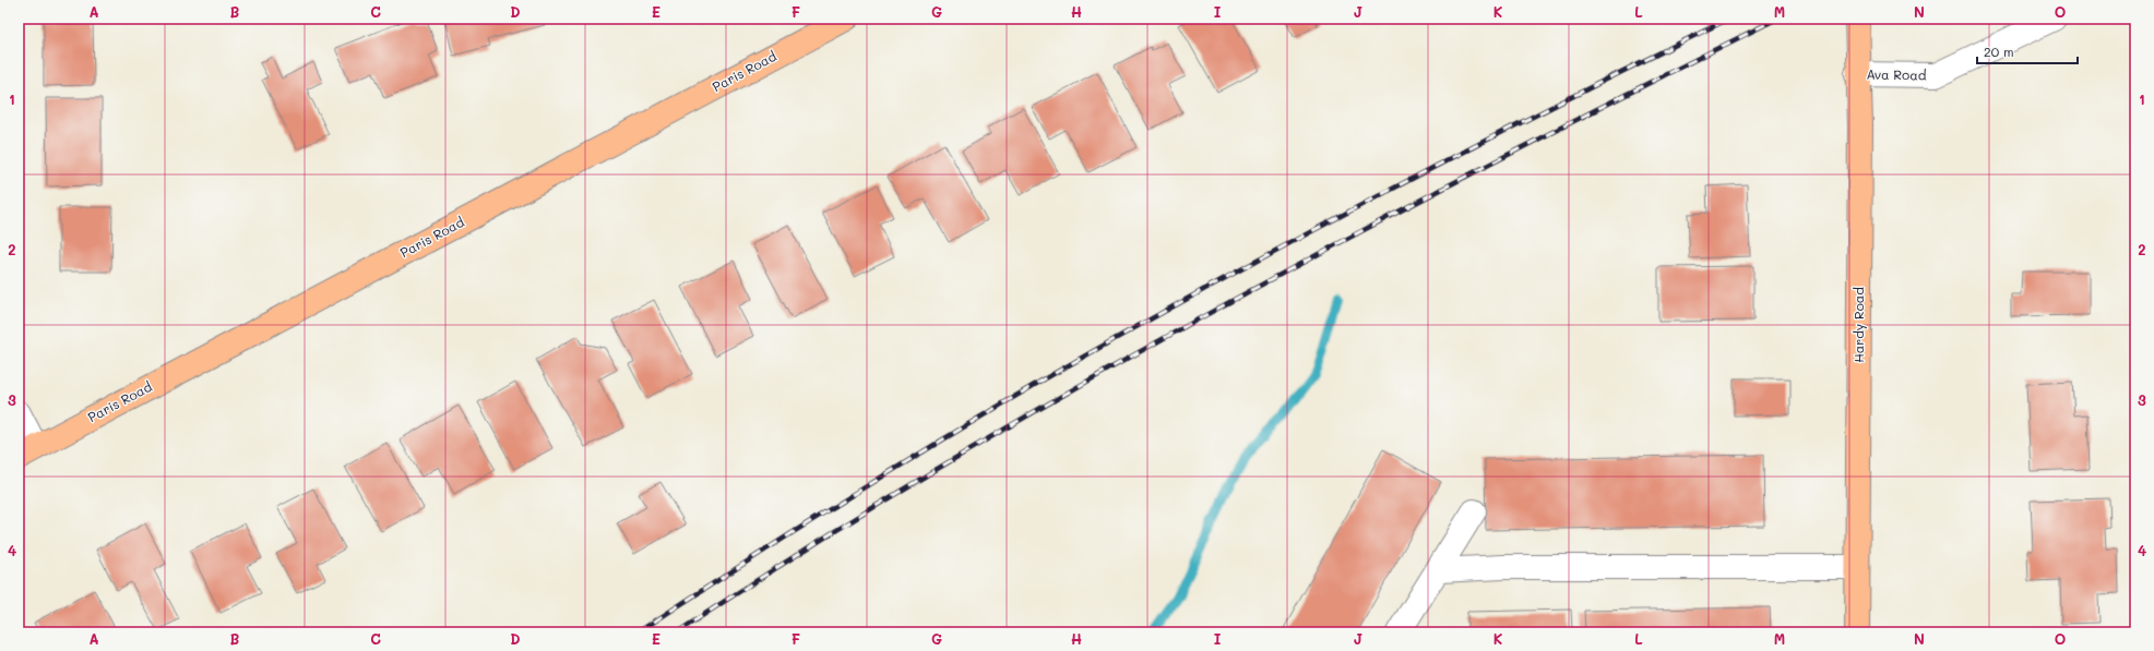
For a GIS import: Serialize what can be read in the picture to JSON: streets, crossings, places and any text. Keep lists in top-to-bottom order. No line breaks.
{"streets":{"main road":["Paris Road","Hardy Road"],"street":["Ava Road"]},"crossings":[["Ava Road","Hardy Road"]],"scale_bar":"20 m","grid":{"columns":["A","B","C","D","E","F","G","H","I","J","K","L","M","N","O"],"rows":["1","2","3","4"]}}
